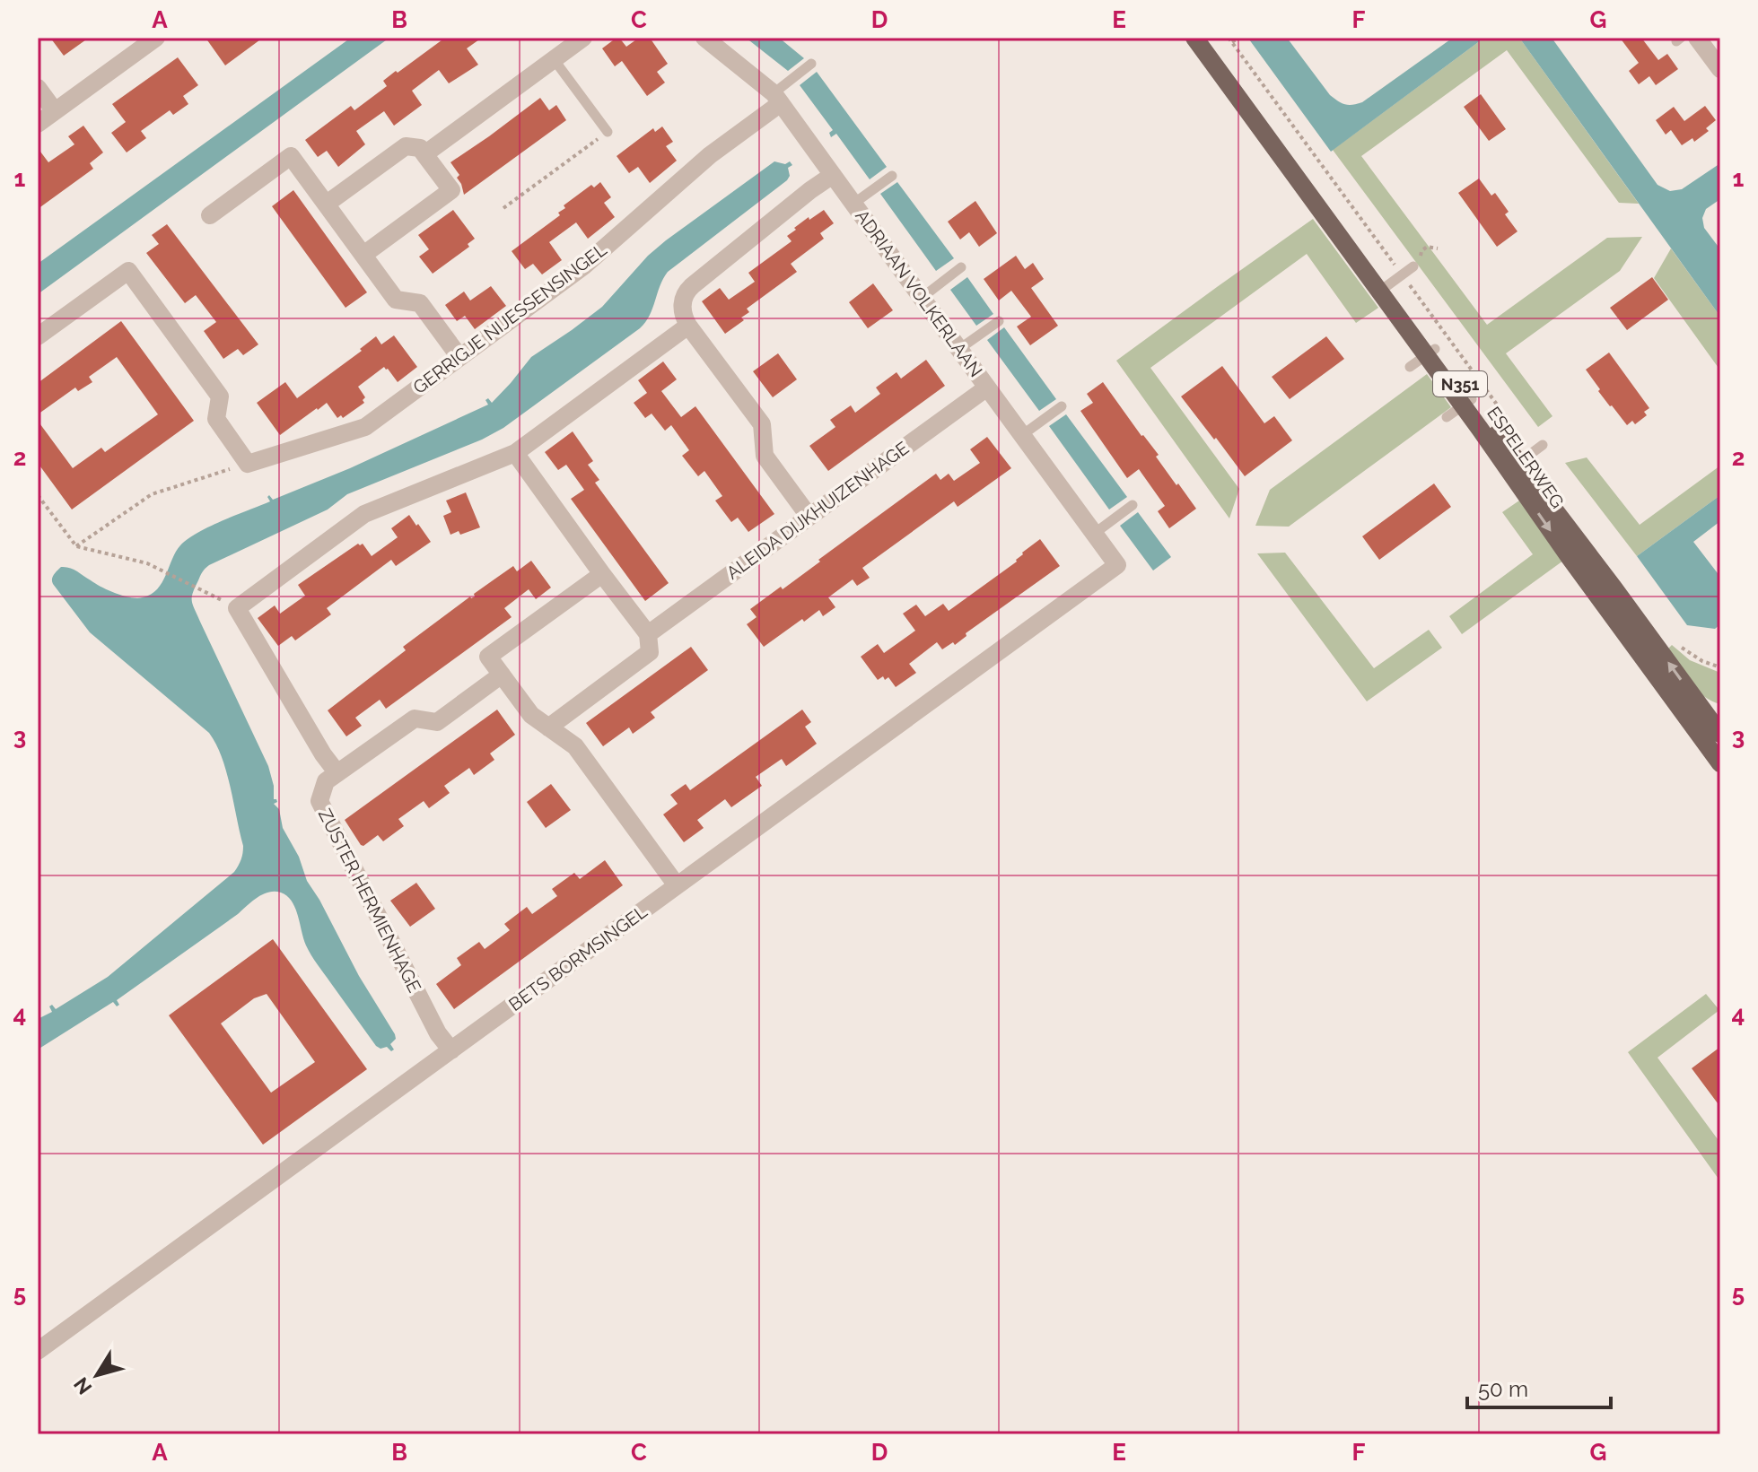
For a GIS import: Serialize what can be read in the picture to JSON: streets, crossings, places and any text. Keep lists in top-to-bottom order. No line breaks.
{"streets":{"main road":["N351","ESPELERWEG"],"street":["ADRIAAN VOLKERLAAN","GERRIGJE NIJESSENSINGEL","ALEIDA DIJKHUIZENHAGE","ZUSTER HERMIENHAGE","BETS BORMSINGEL"]},"crossings":[["ADRIAAN VOLKERLAAN","GERRIGJE NIJESSENSINGEL"],["ADRIAAN VOLKERLAAN","ALEIDA DIJKHUIZENHAGE"],["ADRIAAN VOLKERLAAN","BETS BORMSINGEL"],["ZUSTER HERMIENHAGE","BETS BORMSINGEL"]],"scale_bar":"50 m","north":"bottom left","grid":{"columns":["A","B","C","D","E","F","G"],"rows":["1","2","3","4","5"]}}
